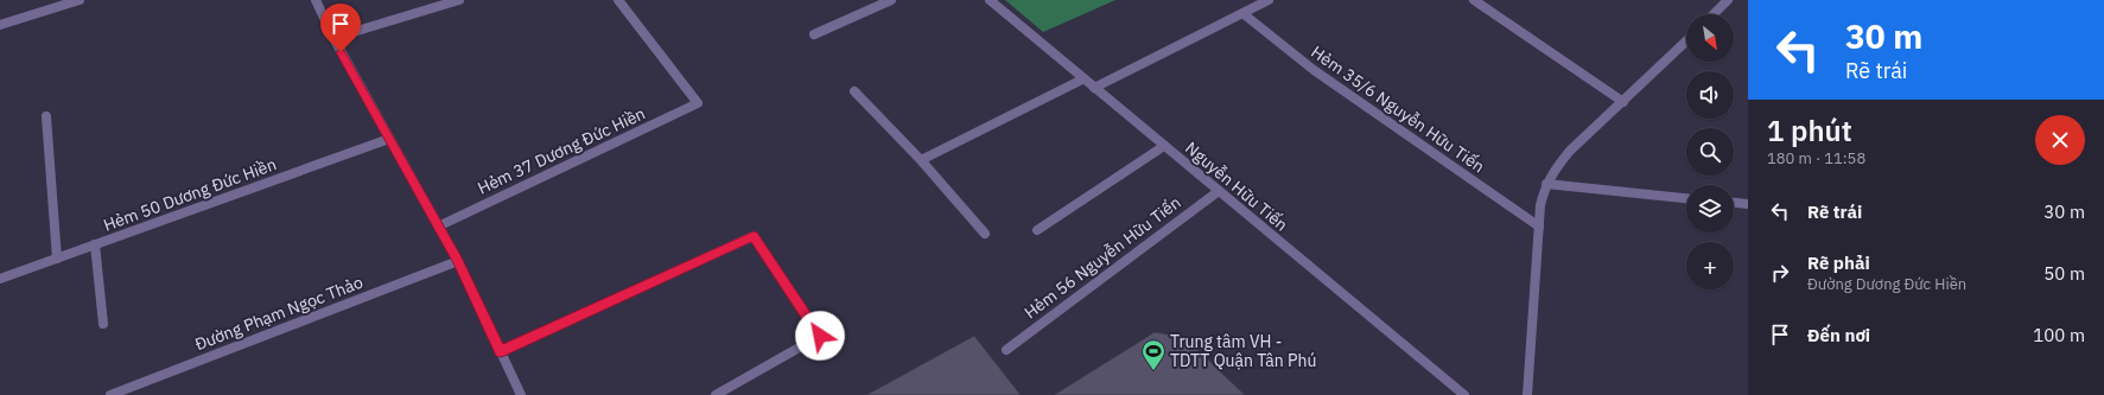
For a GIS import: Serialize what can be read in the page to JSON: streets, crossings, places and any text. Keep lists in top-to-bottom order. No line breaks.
{"streets":{"street":["Hẻm 35/6 Nguyễn Hữu Tiến","Hẻm 37 Dương Đức Hiền","Nguyễn Hữu Tiến","Hẻm 50 Dương Đức Hiền","Hẻm 56 Nguyễn Hữu Tiến","Đường Phạm Ngọc Thảo"]},"crossings":[["Nguyễn Hữu Tiến","Hẻm 56 Nguyễn Hữu Tiến"]],"places":{"sports":["Trung tâm VH - TDTT Quận Tân Phú"]},"north":"bottom right","page":{"turn":["30 m","Rẽ trái"],"map_buttons":"+","heading":["1 phút","180 m · 11:58"],"list":[{"name":"Rẽ trái","value":"30 m"},{"name":"Rẽ phải","note":"Đường Dương Đức Hiền","value":"50 m"},{"name":"Đến nơi","value":"100 m"}]}}
